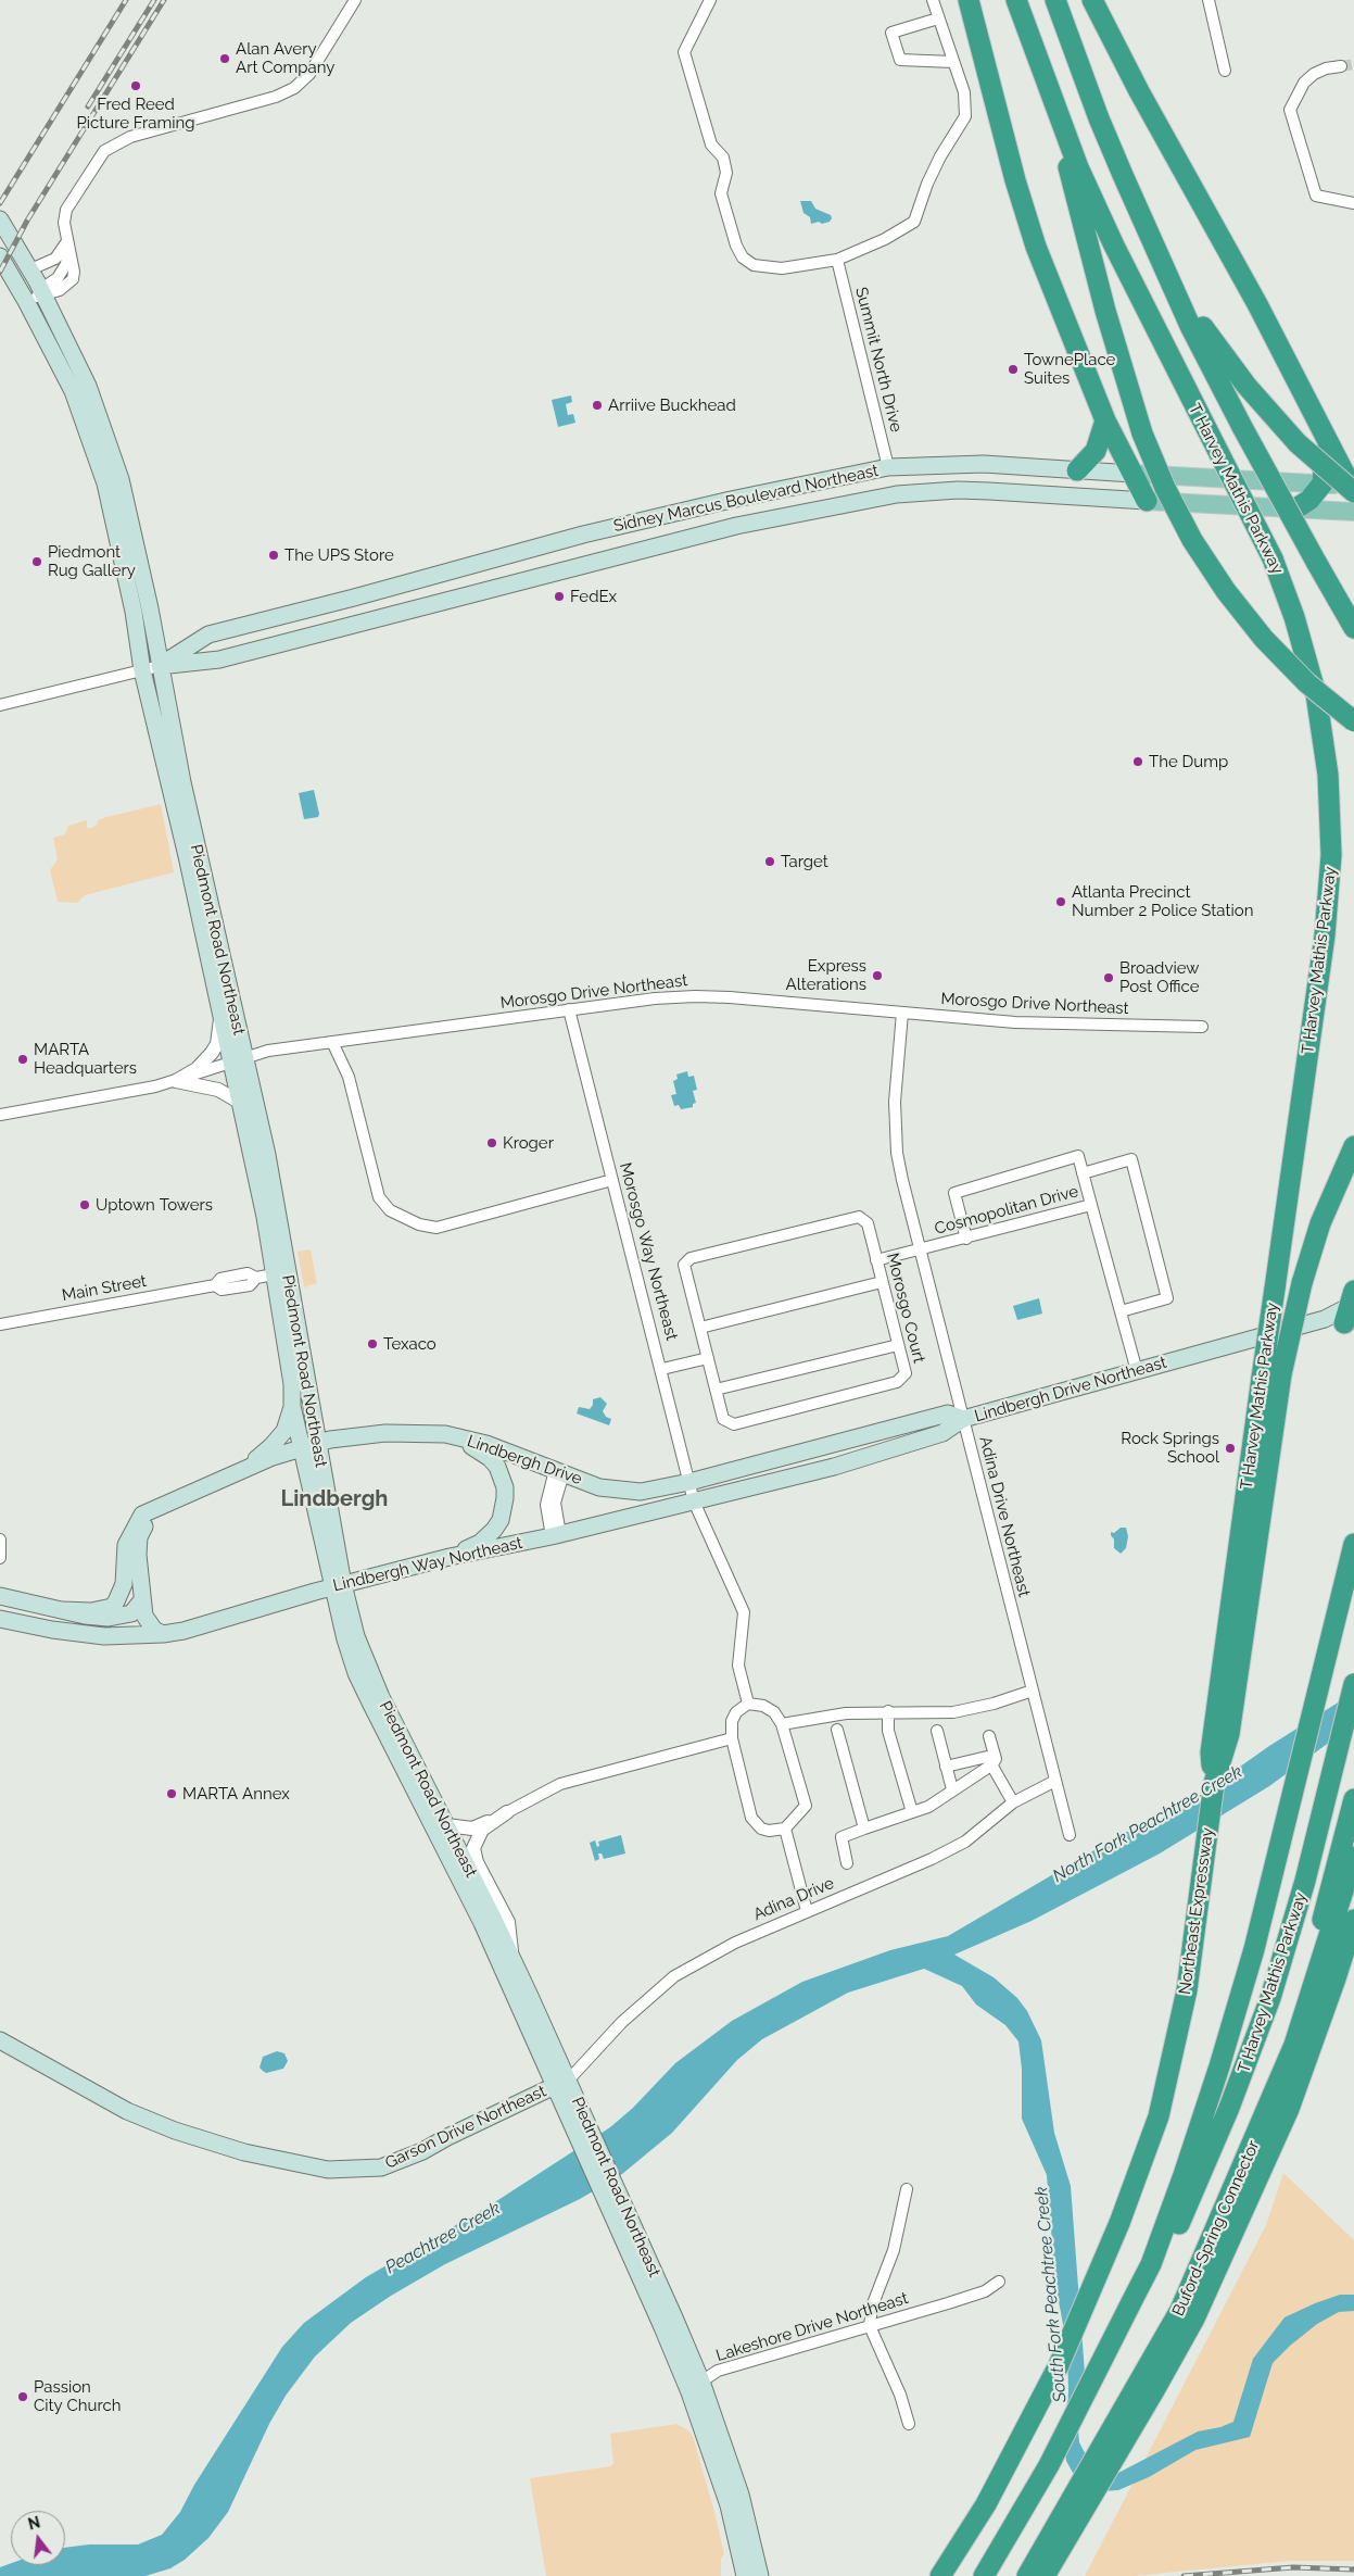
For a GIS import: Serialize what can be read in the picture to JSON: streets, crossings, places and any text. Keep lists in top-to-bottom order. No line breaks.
{"streets":{"highway":["T Harvey Mathis Parkway","Northeast Expressway","Buford-Spring Connector"],"main road":["Sidney Marcus Boulevard Northeast","Piedmont Road Northeast","Lindbergh Drive Northeast","Lindbergh Drive","Lindbergh Way Northeast","Garson Drive Northeast"],"street":["Summit North Drive","Morosgo Drive Northeast","Cosmopolitan Drive","Morosgo Way Northeast","Main Street","Morosgo Court","Adina Drive Northeast","Adina Drive","Lakeshore Drive Northeast"]},"crossings":[["Summit North Drive","Sidney Marcus Boulevard Northeast"],["T Harvey Mathis Parkway","Northeast Expressway"],["Sidney Marcus Boulevard Northeast","Piedmont Road Northeast"],["Piedmont Road Northeast","Morosgo Drive Northeast"],["Piedmont Road Northeast","Main Street"],["Piedmont Road Northeast","Lindbergh Drive"],["Piedmont Road Northeast","Lindbergh Way Northeast"],["Piedmont Road Northeast","Adina Drive"],["Piedmont Road Northeast","Garson Drive Northeast"],["Piedmont Road Northeast","Lakeshore Drive Northeast"],["Morosgo Drive Northeast","Morosgo Way Northeast"],["Morosgo Drive Northeast","Adina Drive Northeast"],["Cosmopolitan Drive","Morosgo Court"],["Cosmopolitan Drive","Lindbergh Drive Northeast"],["Cosmopolitan Drive","Adina Drive Northeast"],["Morosgo Way Northeast","Lindbergh Drive Northeast"],["Morosgo Way Northeast","Lindbergh Drive"],["Morosgo Way Northeast","Lindbergh Way Northeast"],["Lindbergh Drive Northeast","Lindbergh Drive"],["Lindbergh Drive Northeast","Adina Drive Northeast"],["Lindbergh Drive Northeast","Lindbergh Way Northeast"],["Lindbergh Drive","Adina Drive Northeast"],["Adina Drive Northeast","Adina Drive"],["Adina Drive","Garson Drive Northeast"]],"districts":["Lindbergh"],"water":["North Fork Peachtree Creek","Peachtree Creek","South Fork Peachtree Creek"],"places":["Alan Avery Art Company","Fred Reed Picture Framing","TownePlace Suites","Arriive Buckhead","The UPS Store","Piedmont Rug Gallery","FedEx","The Dump","Target","Atlanta Precinct Number 2 Police Station","Express Alterations","Broadview Post Office","MARTA Headquarters","Kroger","Uptown Towers","Texaco","Rock Springs School","MARTA Annex","Passion City Church"],"north":"top"}
